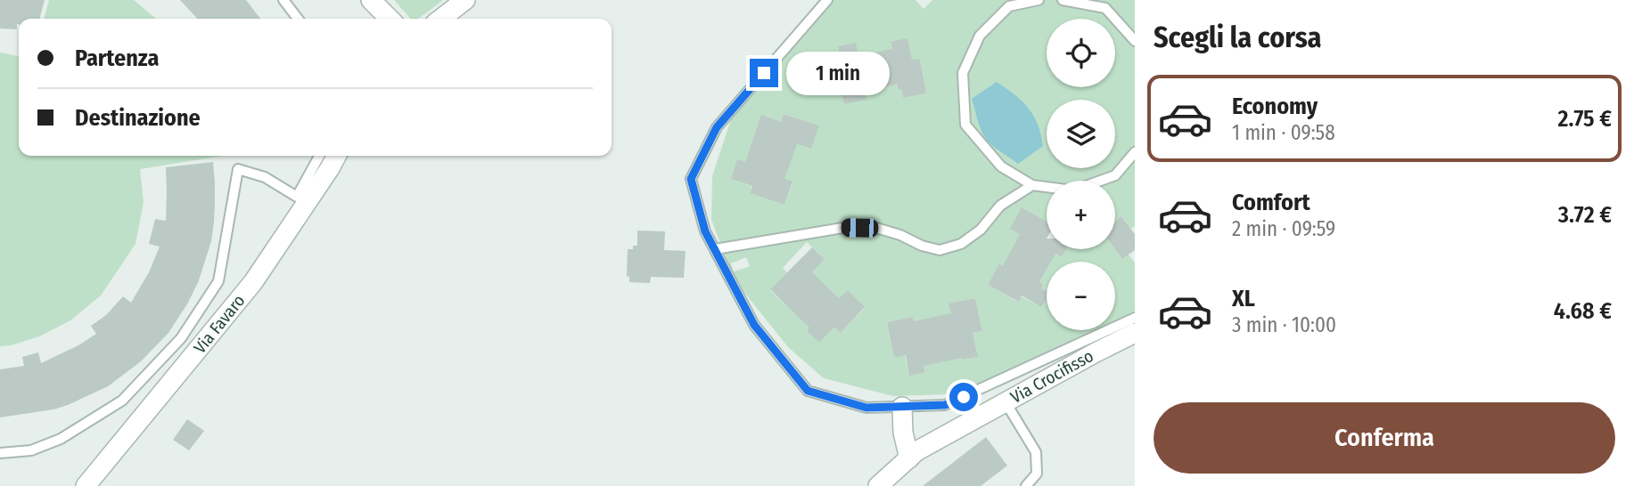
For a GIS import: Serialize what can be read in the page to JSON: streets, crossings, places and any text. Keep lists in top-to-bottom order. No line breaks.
{"streets":{"street":["Via Favaro","Via Crocifisso"]},"page":{"heading":"Scegli la corsa","map_buttons":["+","−"],"banner":["Partenza","Destinazione"],"bubble":"1 min","list":[{"name":"Economy","note":"1 min · 09:58","value":"2.75 €"},{"name":"Comfort","note":"2 min · 09:59","value":"3.72 €"},{"name":"XL","note":"3 min · 10:00","value":"4.68 €"}],"buttons":"Conferma"}}
